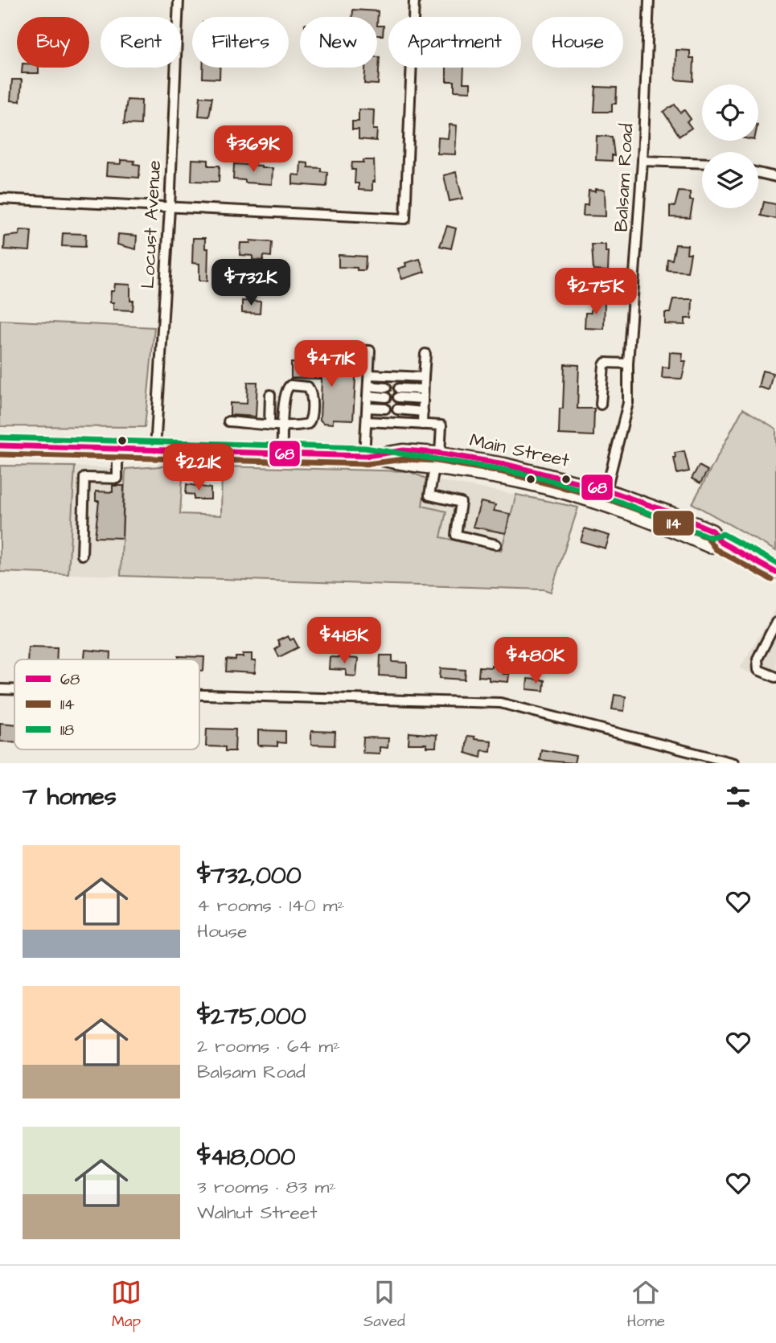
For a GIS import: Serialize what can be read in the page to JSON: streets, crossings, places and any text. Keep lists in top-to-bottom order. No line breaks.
{"streets":{"main road":["Main Street"],"street":["Balsam Road","Locust Avenue"]},"crossings":[["Balsam Road","Main Street"],["Locust Avenue","Main Street"]],"lines":["transit line 118","transit line 68","transit line 114"],"legend":["68","114","118"],"page":{"chip":["Buy","Rent","Filters","New","Apartment","House"],"price":["$369K","$732K","$275K","$471K","$221K","$418K","$480K"],"heading":"7 homes","list":[{"name":"$732,000","note":"4 rooms · 140 m² · House"},{"name":"$275,000","note":"2 rooms · 64 m² · Balsam Road"},{"name":"$418,000","note":"3 rooms · 83 m² · Walnut Street"}],"tabs":["Map","Saved","Home"]}}
